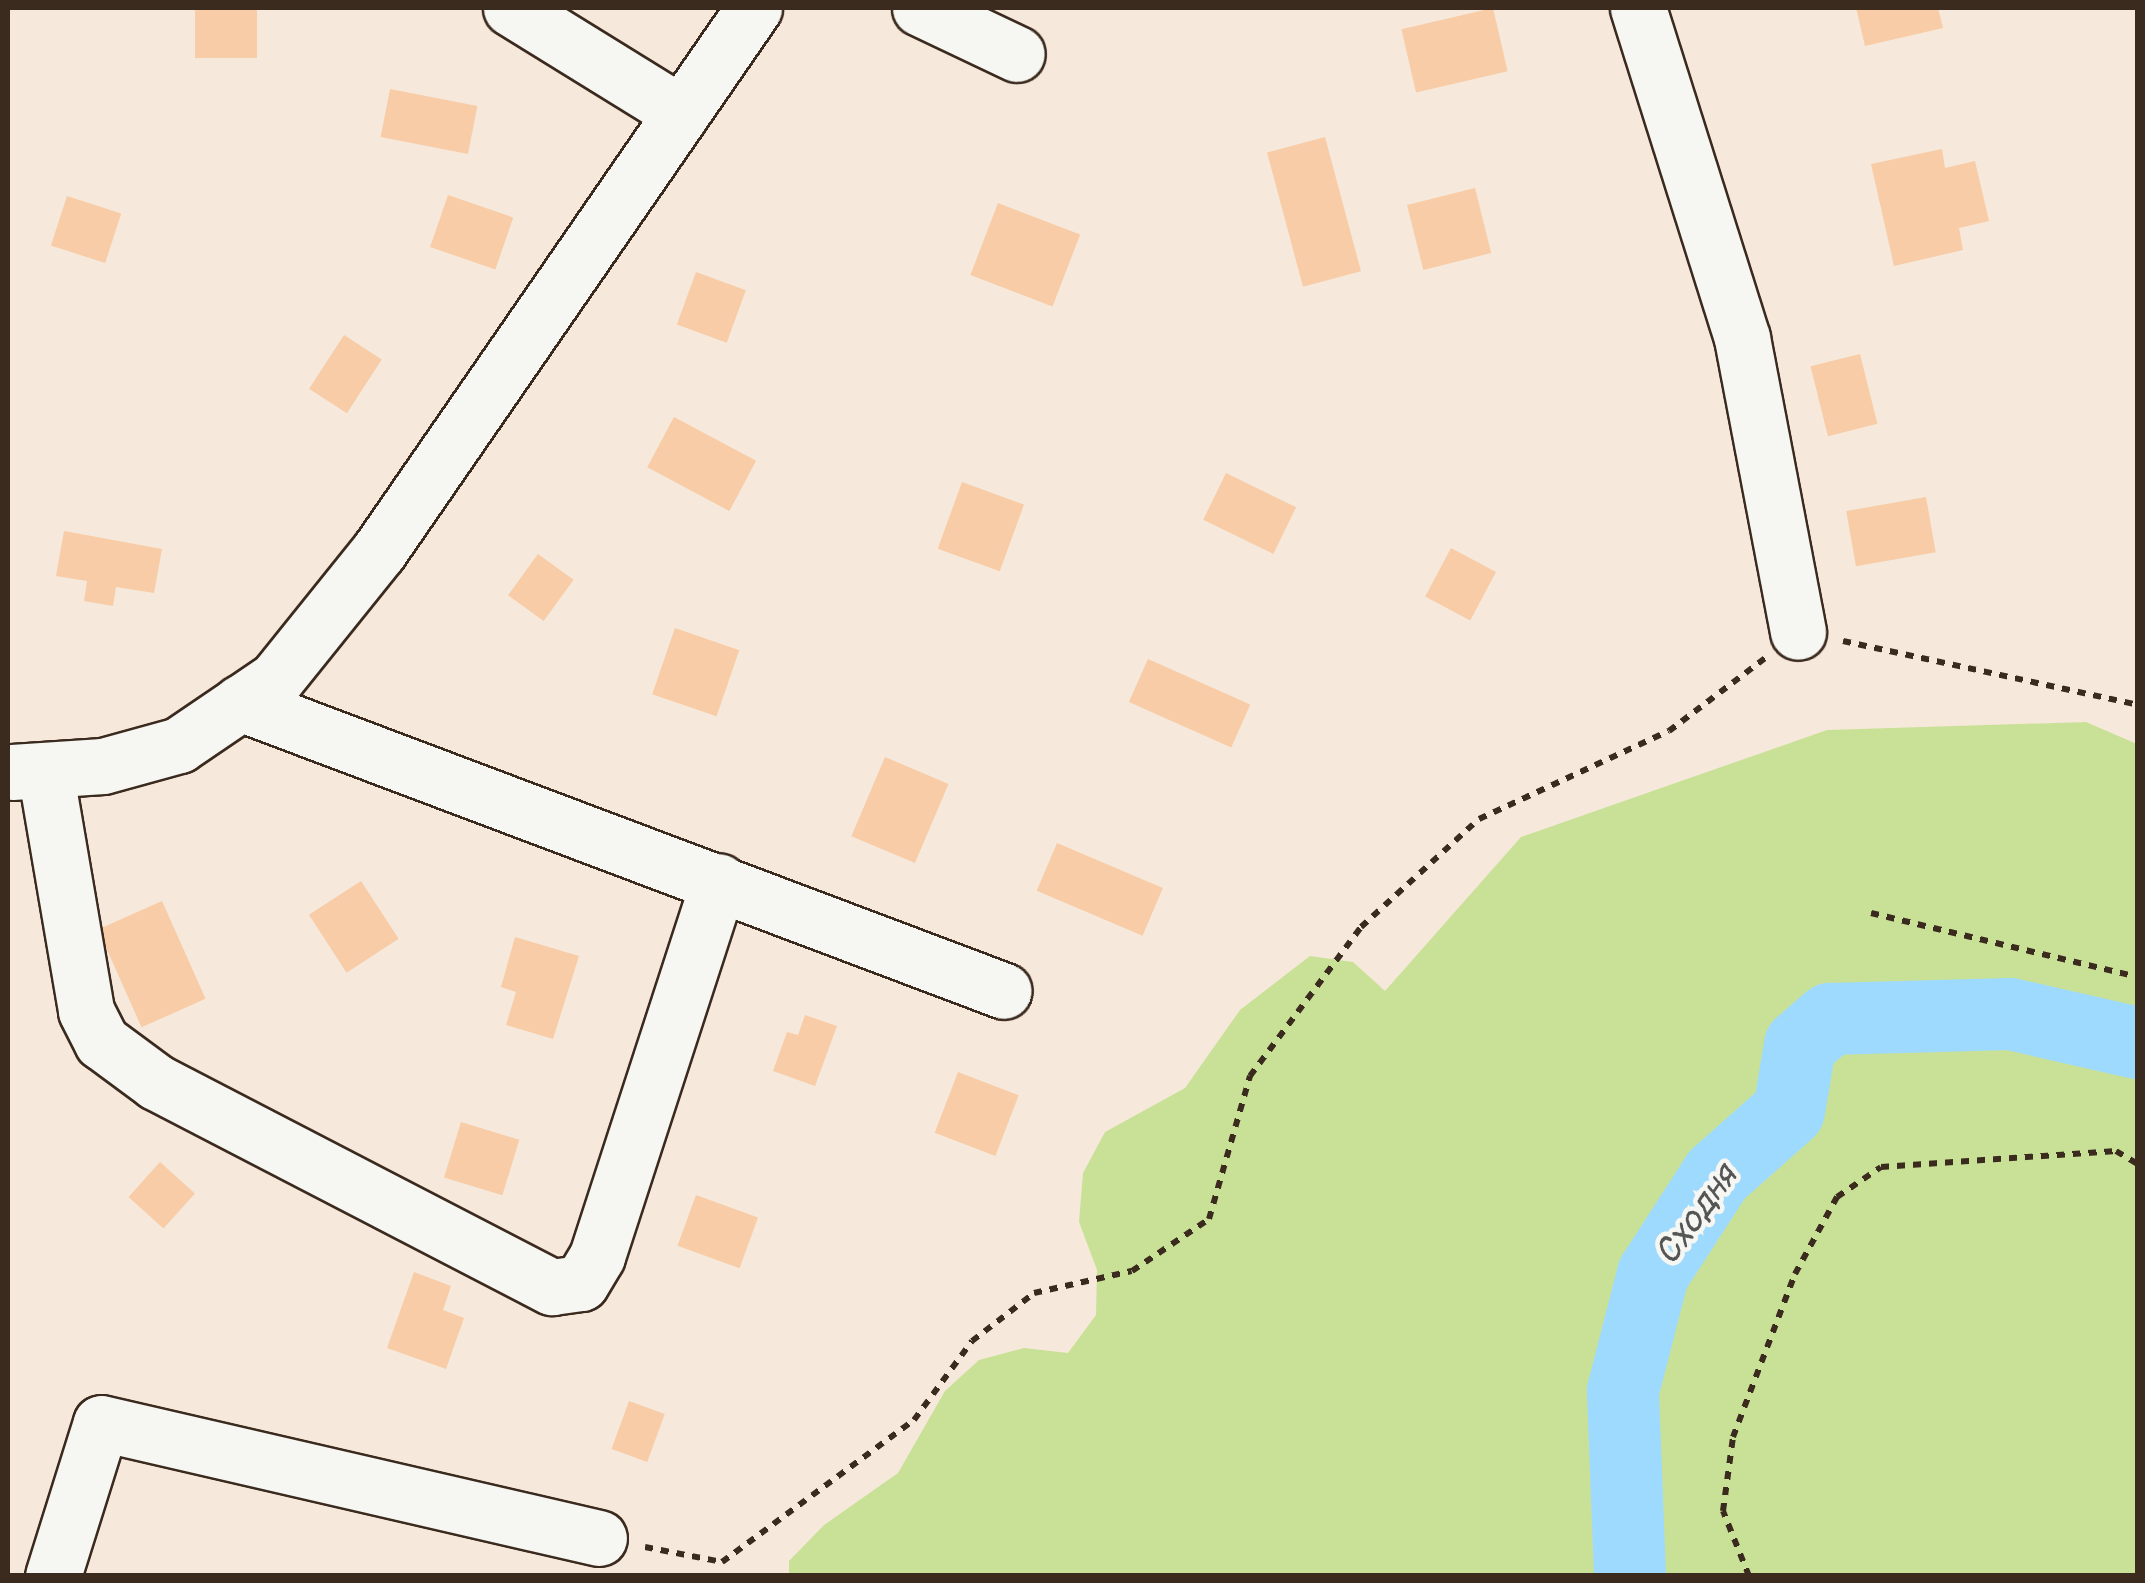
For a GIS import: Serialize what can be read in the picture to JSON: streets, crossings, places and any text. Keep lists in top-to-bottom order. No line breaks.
{"water":["Сходня"]}
